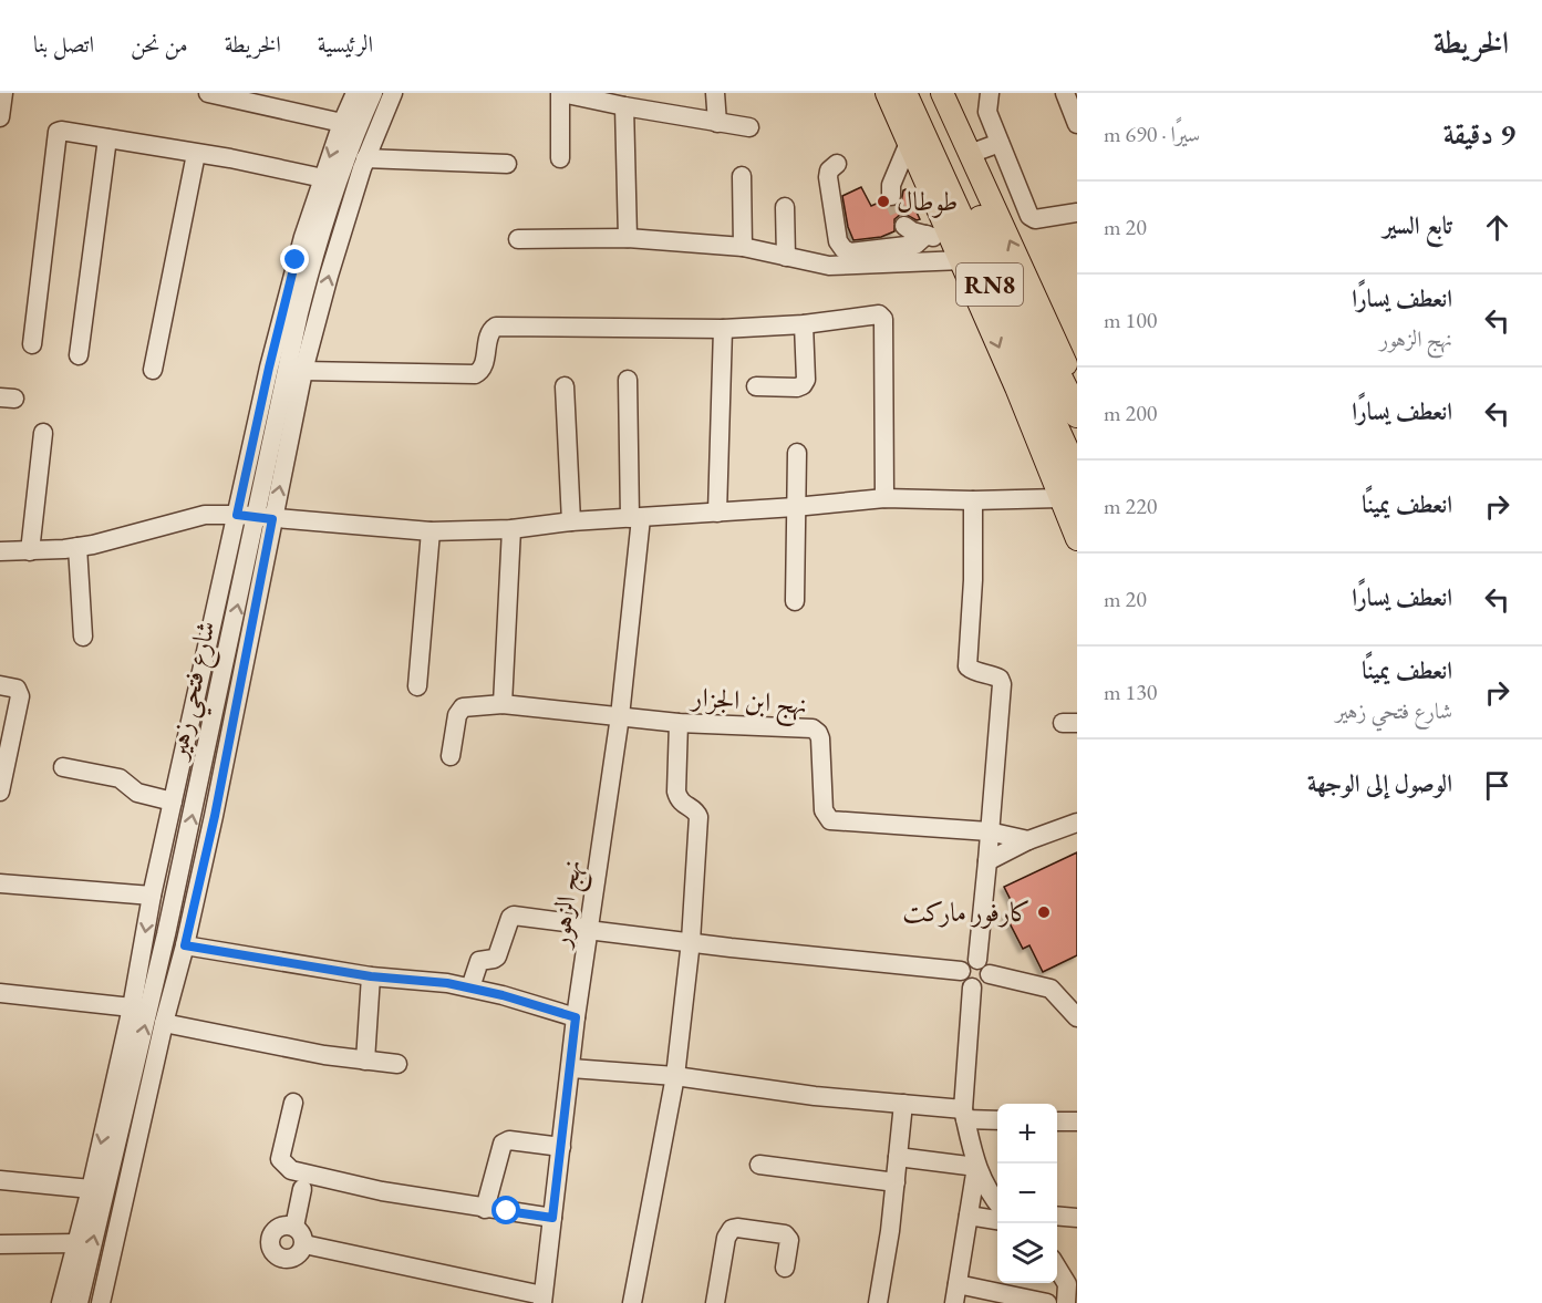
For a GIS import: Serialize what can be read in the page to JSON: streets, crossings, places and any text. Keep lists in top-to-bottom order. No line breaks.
{"streets":{"highway":["RN8"],"street":["شارع فتحي زهير","نهج ابن الجزار","نهج الزهور"]},"crossings":[["نهج ابن الجزار","نهج الزهور"]],"places":["طوطال","كارفور ماركت"],"page":{"header":"الخريطة","nav":["الرئيسية","الخريطة","من نحن","اتصل بنا"],"heading":["9 دقيقة","سيرًا · 690 m"],"list":[["تابع السير","20 m"],["انعطف يسارًا","نهج الزهور","100 m"],["انعطف يسارًا","200 m"],["انعطف يمينًا","220 m"],["انعطف يسارًا","20 m"],["انعطف يمينًا","شارع فتحي زهير","130 m"],"الوصول إلى الوجهة"],"map_buttons":["+","−"]}}
